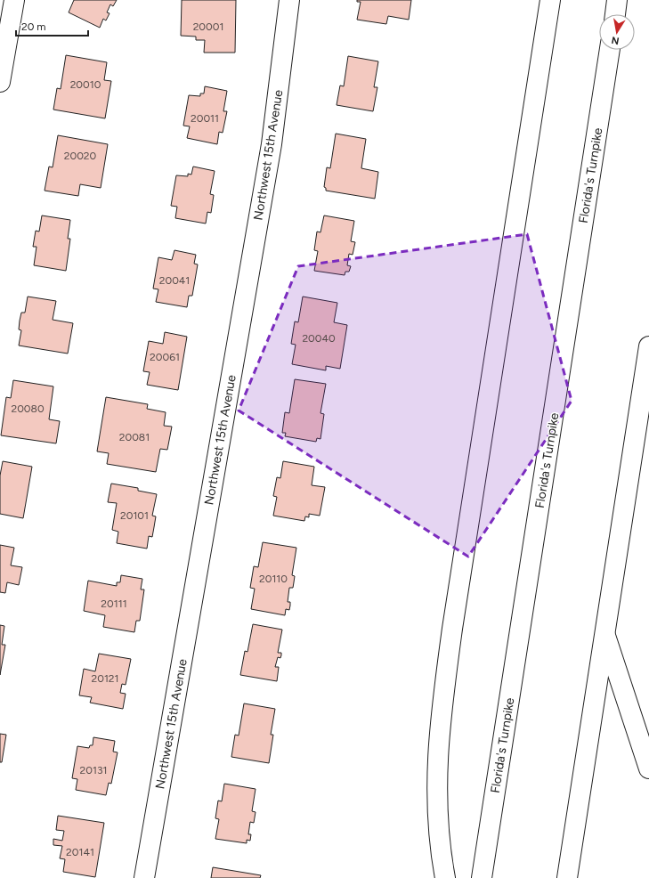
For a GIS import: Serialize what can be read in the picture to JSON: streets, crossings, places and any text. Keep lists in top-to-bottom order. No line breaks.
{"streets":{"main road":["Northwest 15th Avenue","Florida's Turnpike"]},"house_numbers":["20001","20010","20011","20020","20041","20040","20061","20080","20081","20101","20110","20111","20121","20131","20141"],"scale_bar":"20 m","north":"bottom"}
